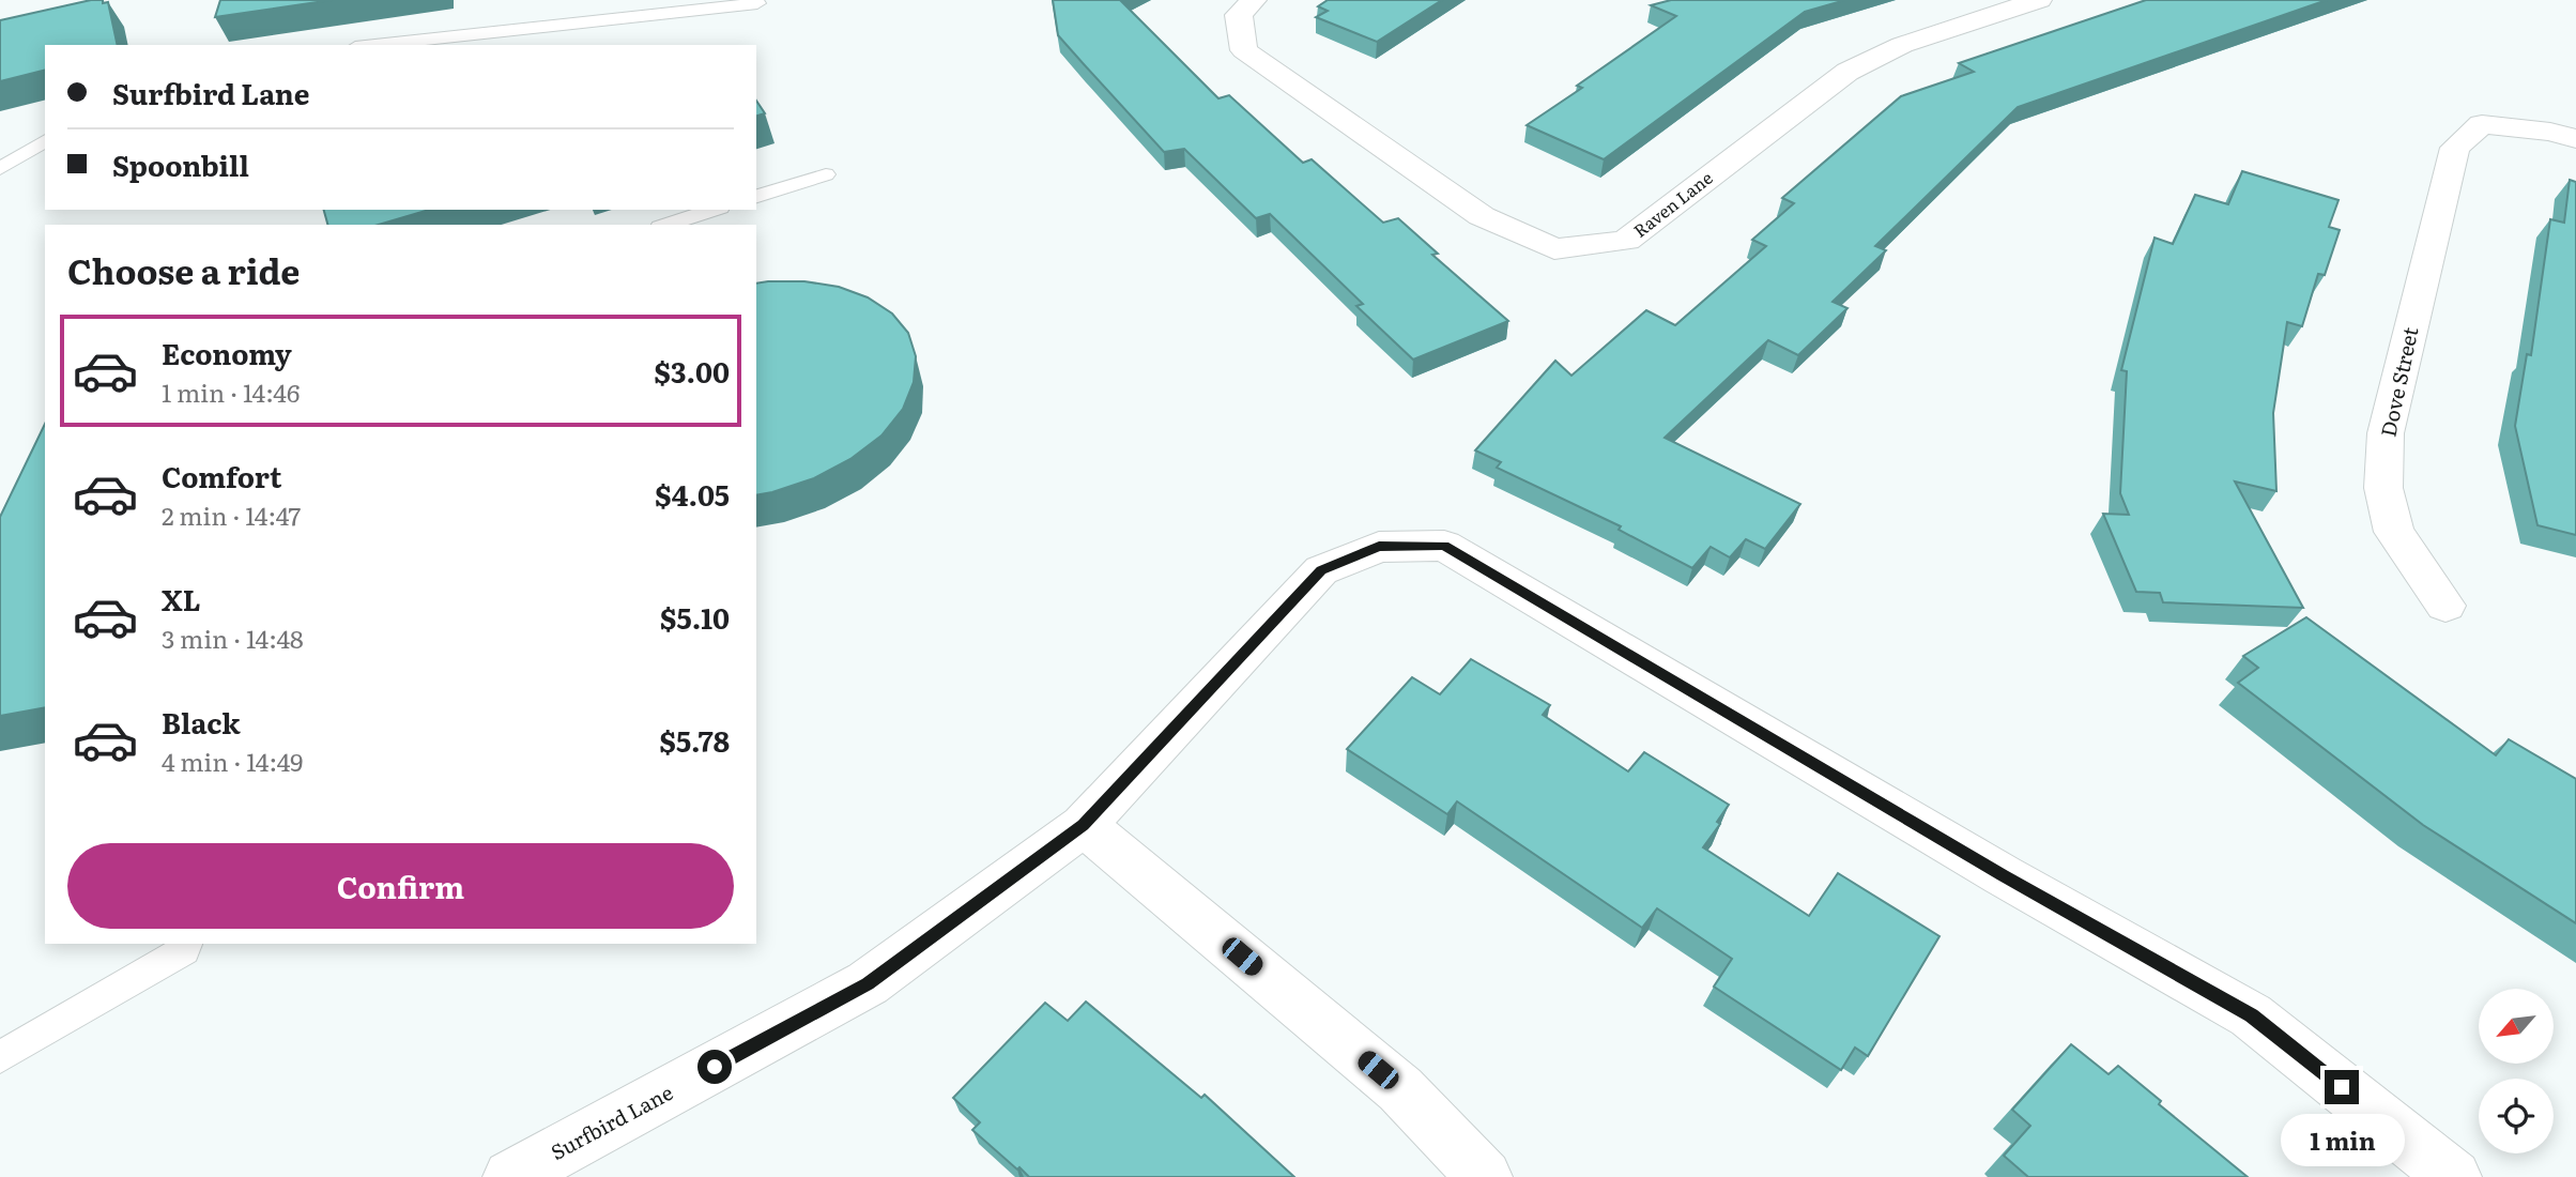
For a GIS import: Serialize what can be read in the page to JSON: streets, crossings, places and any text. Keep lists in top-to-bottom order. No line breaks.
{"streets":{"street":["Raven Lane","Dove Street","Surfbird Lane"]},"north":"bottom left","page":{"banner":["Surfbird Lane","Spoonbill"],"heading":"Choose a ride","list":[{"name":"Economy","note":"1 min · 14:46","value":"$3.00"},{"name":"Comfort","note":"2 min · 14:47","value":"$4.05"},{"name":"XL","note":"3 min · 14:48","value":"$5.10"},{"name":"Black","note":"4 min · 14:49","value":"$5.78"}],"buttons":"Confirm","bubble":"1 min"}}
